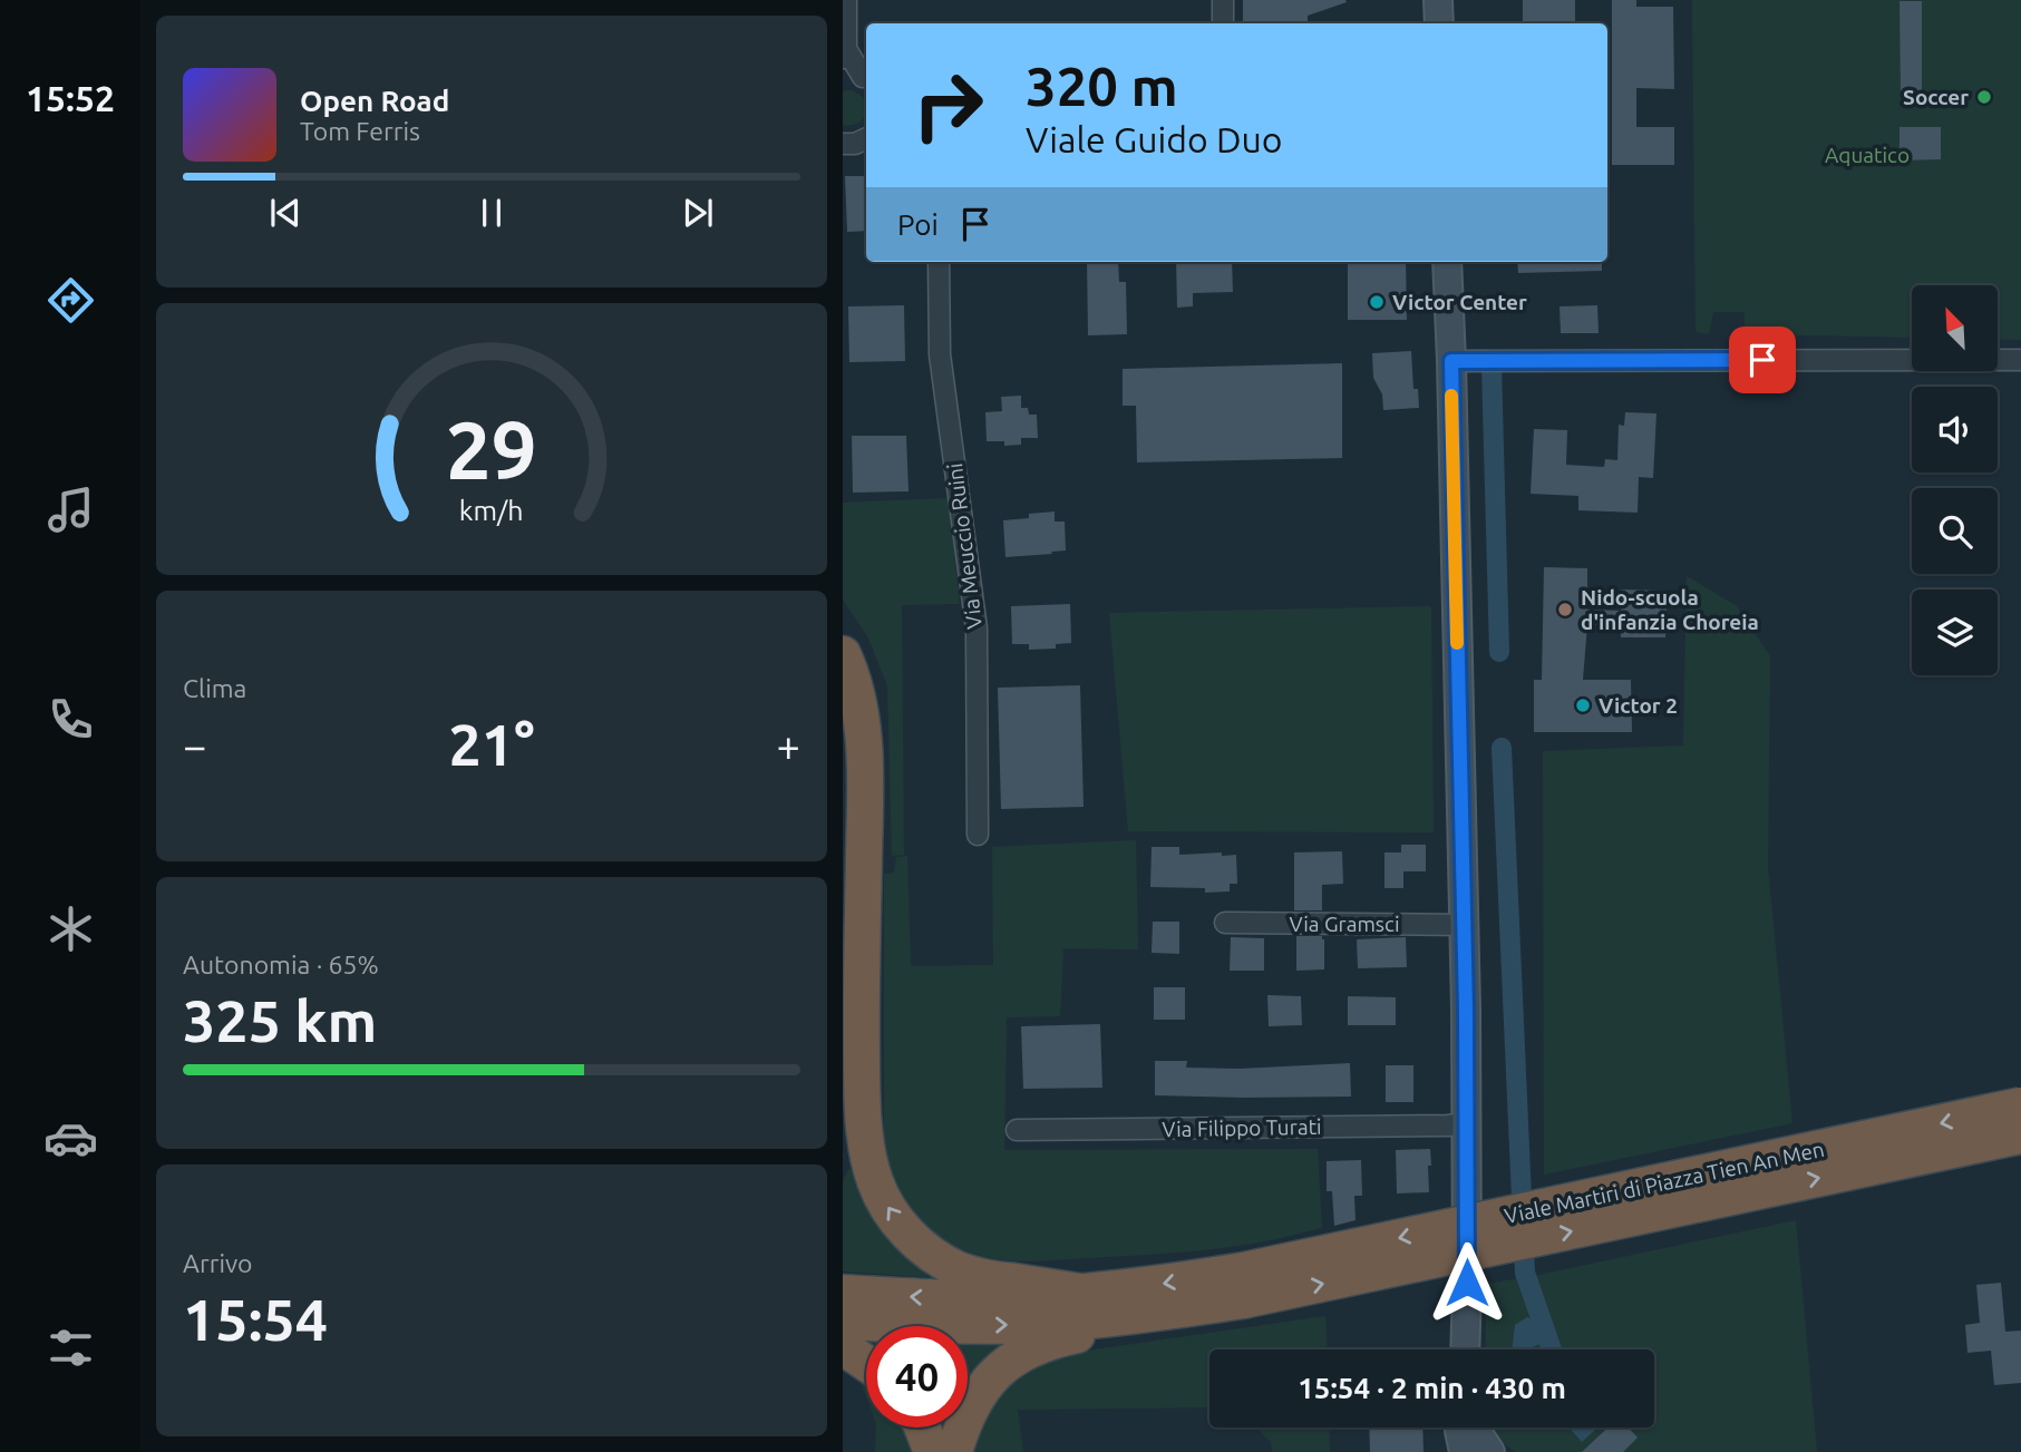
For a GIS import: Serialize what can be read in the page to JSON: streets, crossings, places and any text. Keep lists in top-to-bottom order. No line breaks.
{"streets":{"highway":["Viale Martiri di Piazza Tien An Men"],"street":["Via Meuccio Ruini","Via Gramsci","Via Filippo Turati"]},"parks":["Aquatico"],"places":["Soccer","Victor Center","Nido-scuola d'infanzia Choreia","Victor 2"],"north":"top left","page":{"tabs":"15:52","turn":["320 m","Viale Guido Duo"],"song":["Open Road","Tom Ferris"],"then":"Poi","tile":["Clima",["Autonomia · 65%","325 km"],["Arrivo","15:54"]],"heat":["−","21°","+"],"limit":"40","trip":"15:54 · 2 min · 430 m","gauge":["29","km/h"]}}
